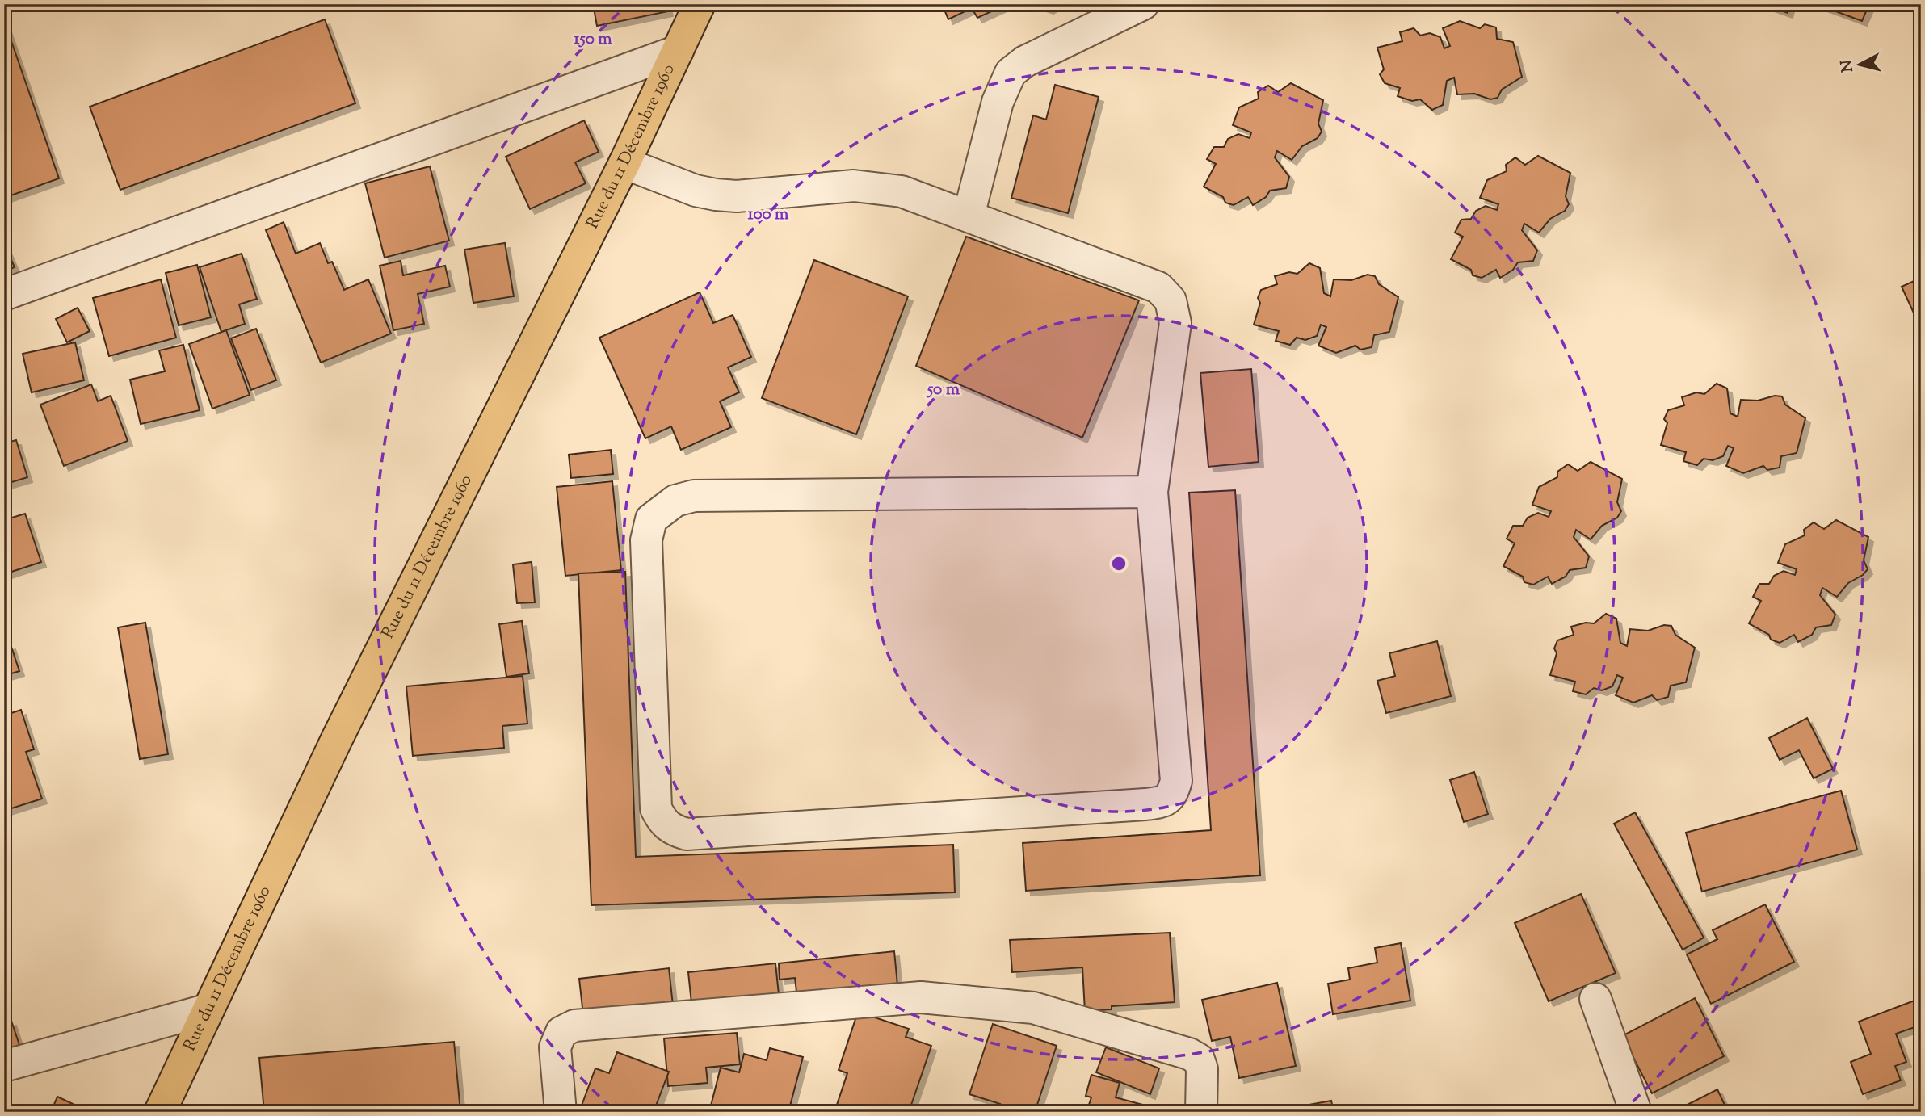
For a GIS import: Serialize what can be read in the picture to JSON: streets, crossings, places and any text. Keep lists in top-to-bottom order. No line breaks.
{"streets":{"main road":["Rue du 11 Décembre 1960"]},"north":"left","rings":["150 m","100 m","50 m"]}
